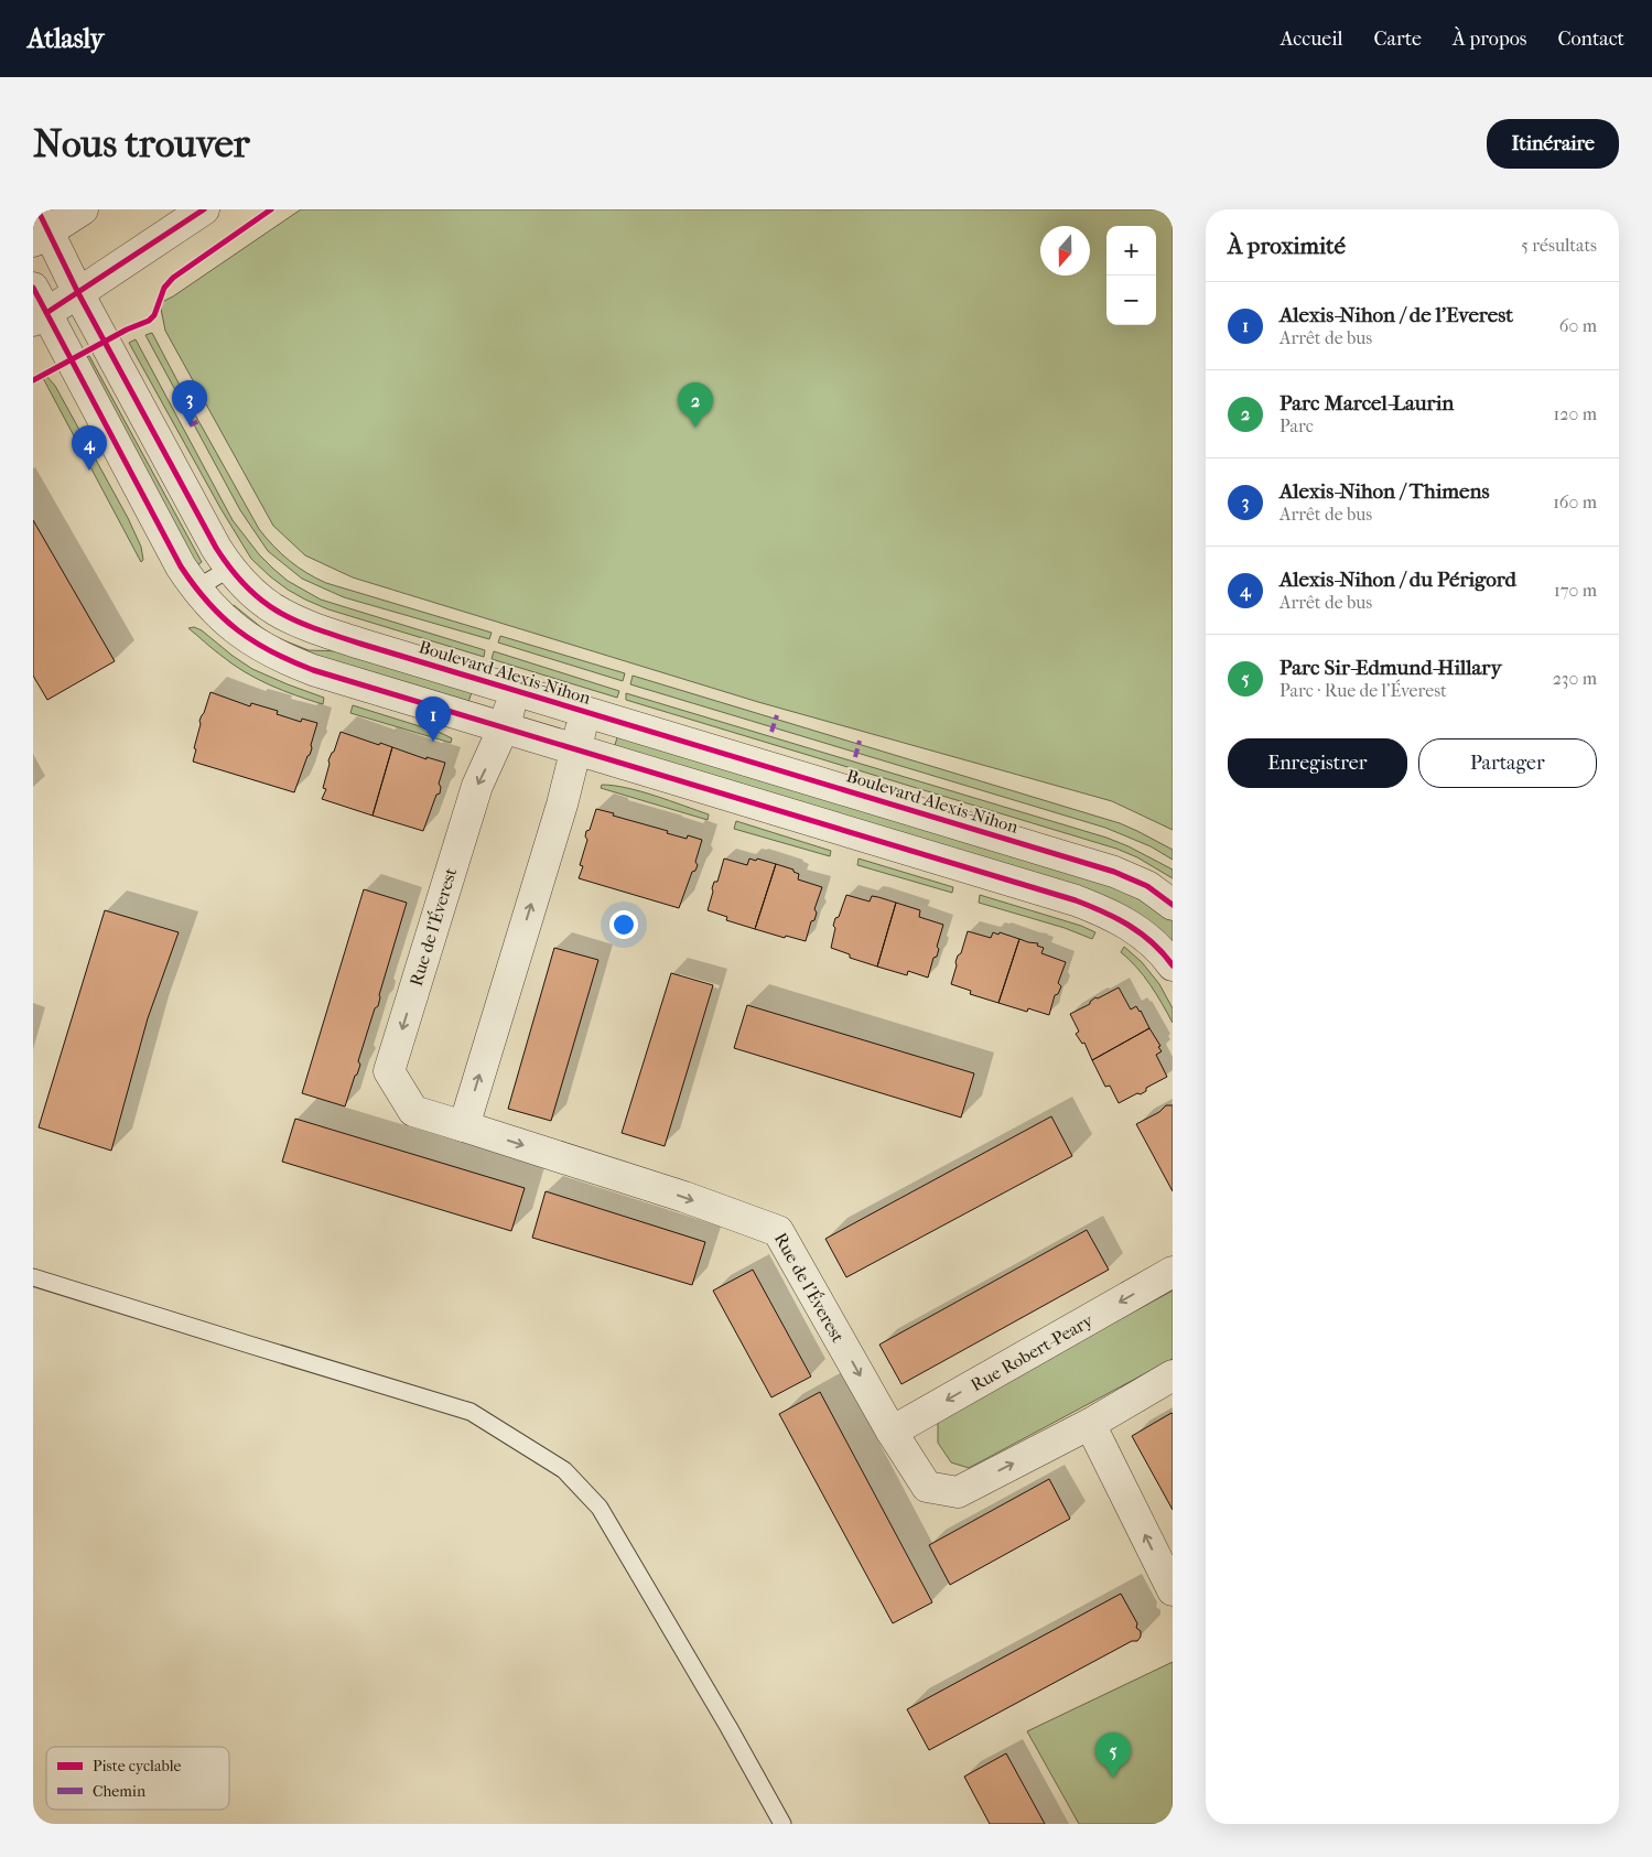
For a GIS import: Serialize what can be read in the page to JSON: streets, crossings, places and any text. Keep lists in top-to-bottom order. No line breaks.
{"streets":{"street":["Boulevard Alexis-Nihon","Rue de l'Éverest","Rue Robert-Peary"]},"crossings":[["Boulevard Alexis-Nihon","Rue de l'Éverest"],["Rue de l'Éverest","Rue Robert-Peary"]],"one_way":["Rue Robert-Peary"],"legend":["Piste cyclable","Chemin"],"north":"bottom","page":{"header":"Atlasly","nav":["Accueil","Carte","À propos","Contact"],"buttons":["Itinéraire",["Enregistrer","Partager"]],"title":"Nous trouver","heading":["À proximité","5 résultats"],"map_buttons":["+","−"],"list":[{"mark":"1","name":"Alexis-Nihon / de l'Everest","note":"Arrêt de bus","value":"60 m"},{"mark":"2","name":"Parc Marcel-Laurin","note":"Parc","value":"120 m"},{"mark":"3","name":"Alexis-Nihon / Thimens","note":"Arrêt de bus","value":"160 m"},{"mark":"4","name":"Alexis-Nihon / du Périgord","note":"Arrêt de bus","value":"170 m"},{"mark":"5","name":"Parc Sir-Edmund-Hillary","note":"Parc · Rue de l'Éverest","value":"230 m"}],"pins":["3","2","4","1","5"]}}
